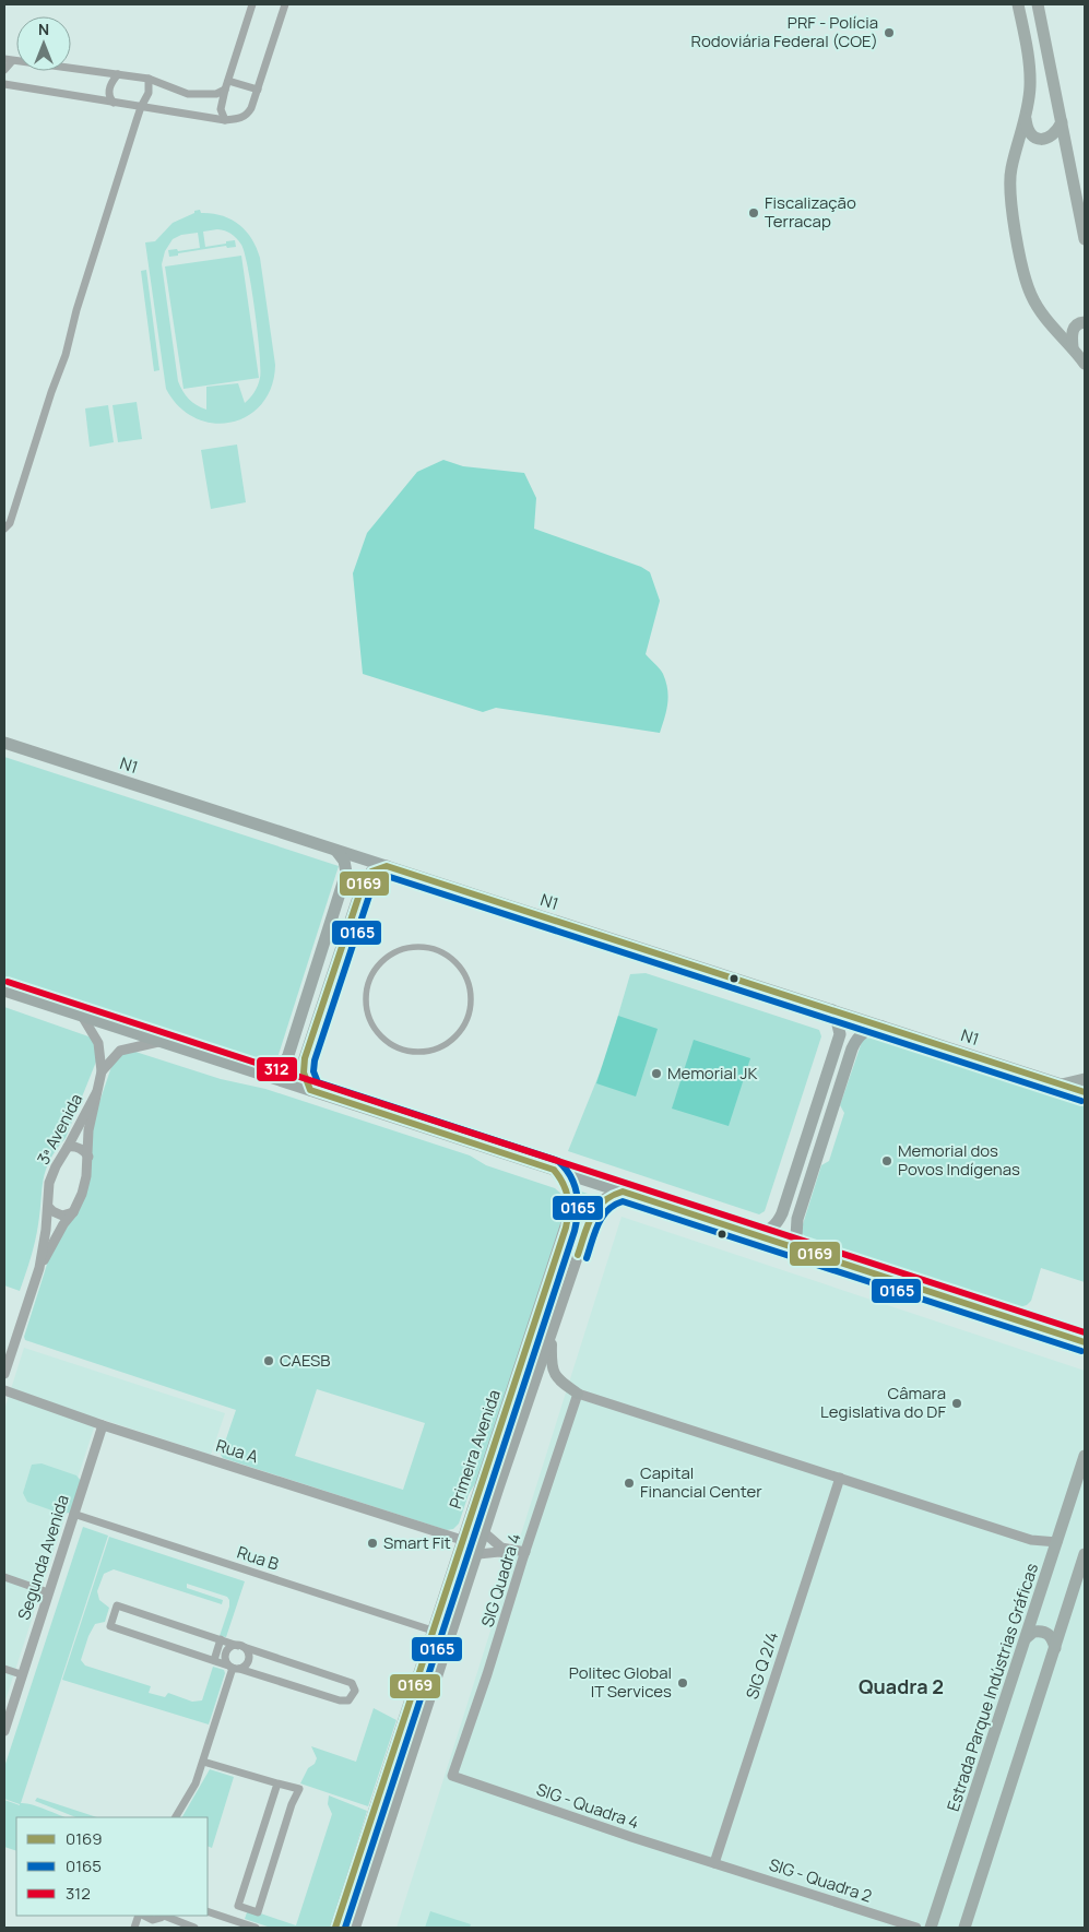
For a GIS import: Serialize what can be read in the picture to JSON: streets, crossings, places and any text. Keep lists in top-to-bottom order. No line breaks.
{"streets":{"highway":["N1"],"main road":["Primeira Avenida","Estrada Parque Indústrias Gráficas"],"street":["3ª Avenida","Rua A","Segunda Avenida","Rua B","SIG Quadra 4","SIG Q 2/4","SIG - Quadra 4","SIG - Quadra 2"]},"crossings":[["Primeira Avenida","Rua A"],["Primeira Avenida","Rua B"],["Rua A","Segunda Avenida"],["Segunda Avenida","Rua B"],["SIG Quadra 4","SIG - Quadra 4"],["SIG Q 2/4","SIG - Quadra 4"],["SIG Q 2/4","SIG - Quadra 2"],["SIG - Quadra 4","SIG - Quadra 2"]],"districts":["Quadra 2"],"places":["PRF - Polícia Rodoviária Federal (COE)","Fiscalização Terracap","Memorial JK","Memorial dos Povos Indígenas","CAESB","Câmara Legislativa do DF","Capital Financial Center","Smart Fit","Politec Global IT Services"],"lines":["transit line 0169","transit line 0165","transit line 312"],"legend":["0169","0165","312"],"north":"top"}
